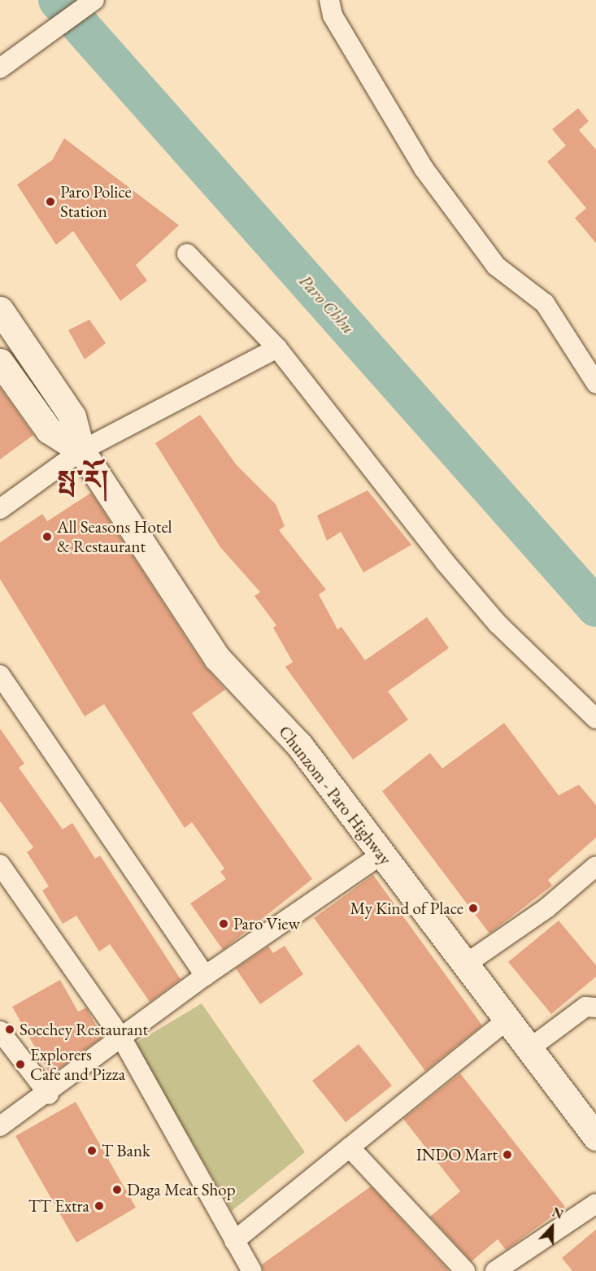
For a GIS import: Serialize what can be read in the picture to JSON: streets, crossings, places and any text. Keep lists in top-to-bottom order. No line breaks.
{"streets":{"street":["Chunzom - Paro Highway"]},"districts":["སྤ་རོ།"],"water":["Paro Chhu"],"places":["Paro Police Station","All Seasons Hotel & Restaurant","My Kind of Place","Paro View","Soechey Restaurant","Explorers Cafe and Pizza","T Bank","INDO Mart","Daga Meat Shop","TT Extra"],"north":"top"}
